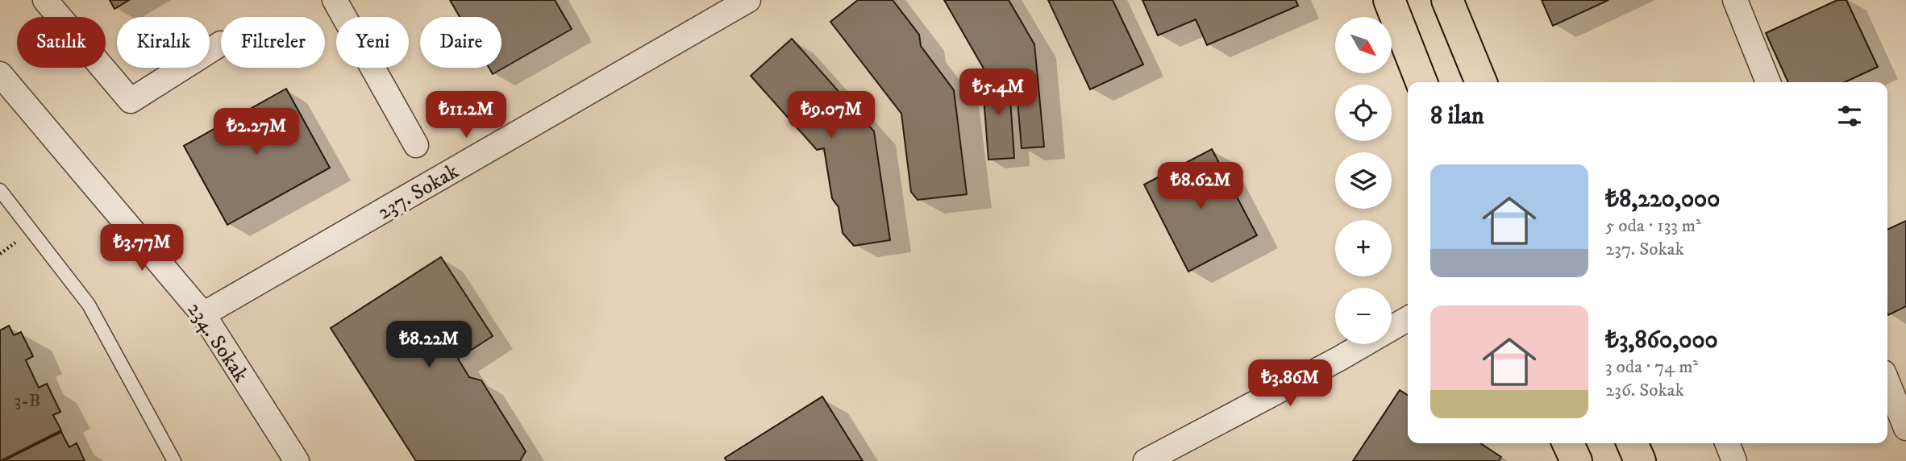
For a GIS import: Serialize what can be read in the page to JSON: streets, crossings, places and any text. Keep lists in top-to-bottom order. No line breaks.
{"streets":{"street":["237. Sokak","234. Sokak"]},"crossings":[["237. Sokak","234. Sokak"]],"house_numbers":["3-B"],"north":"bottom right","page":{"map_buttons":["+","−"],"chip":["Satılık","Kiralık","Filtreler","Yeni","Daire"],"price":["₺5.4M","₺11.2M","₺9.07M","₺2.27M","₺8.62M","₺3.77M","₺8.22M","₺3.86M"],"heading":"8 ilan","list":[{"name":"₺8,220,000","note":"5 oda · 133 m² · 237. Sokak"},{"name":"₺3,860,000","note":"3 oda · 74 m² · 236. Sokak"}]}}
